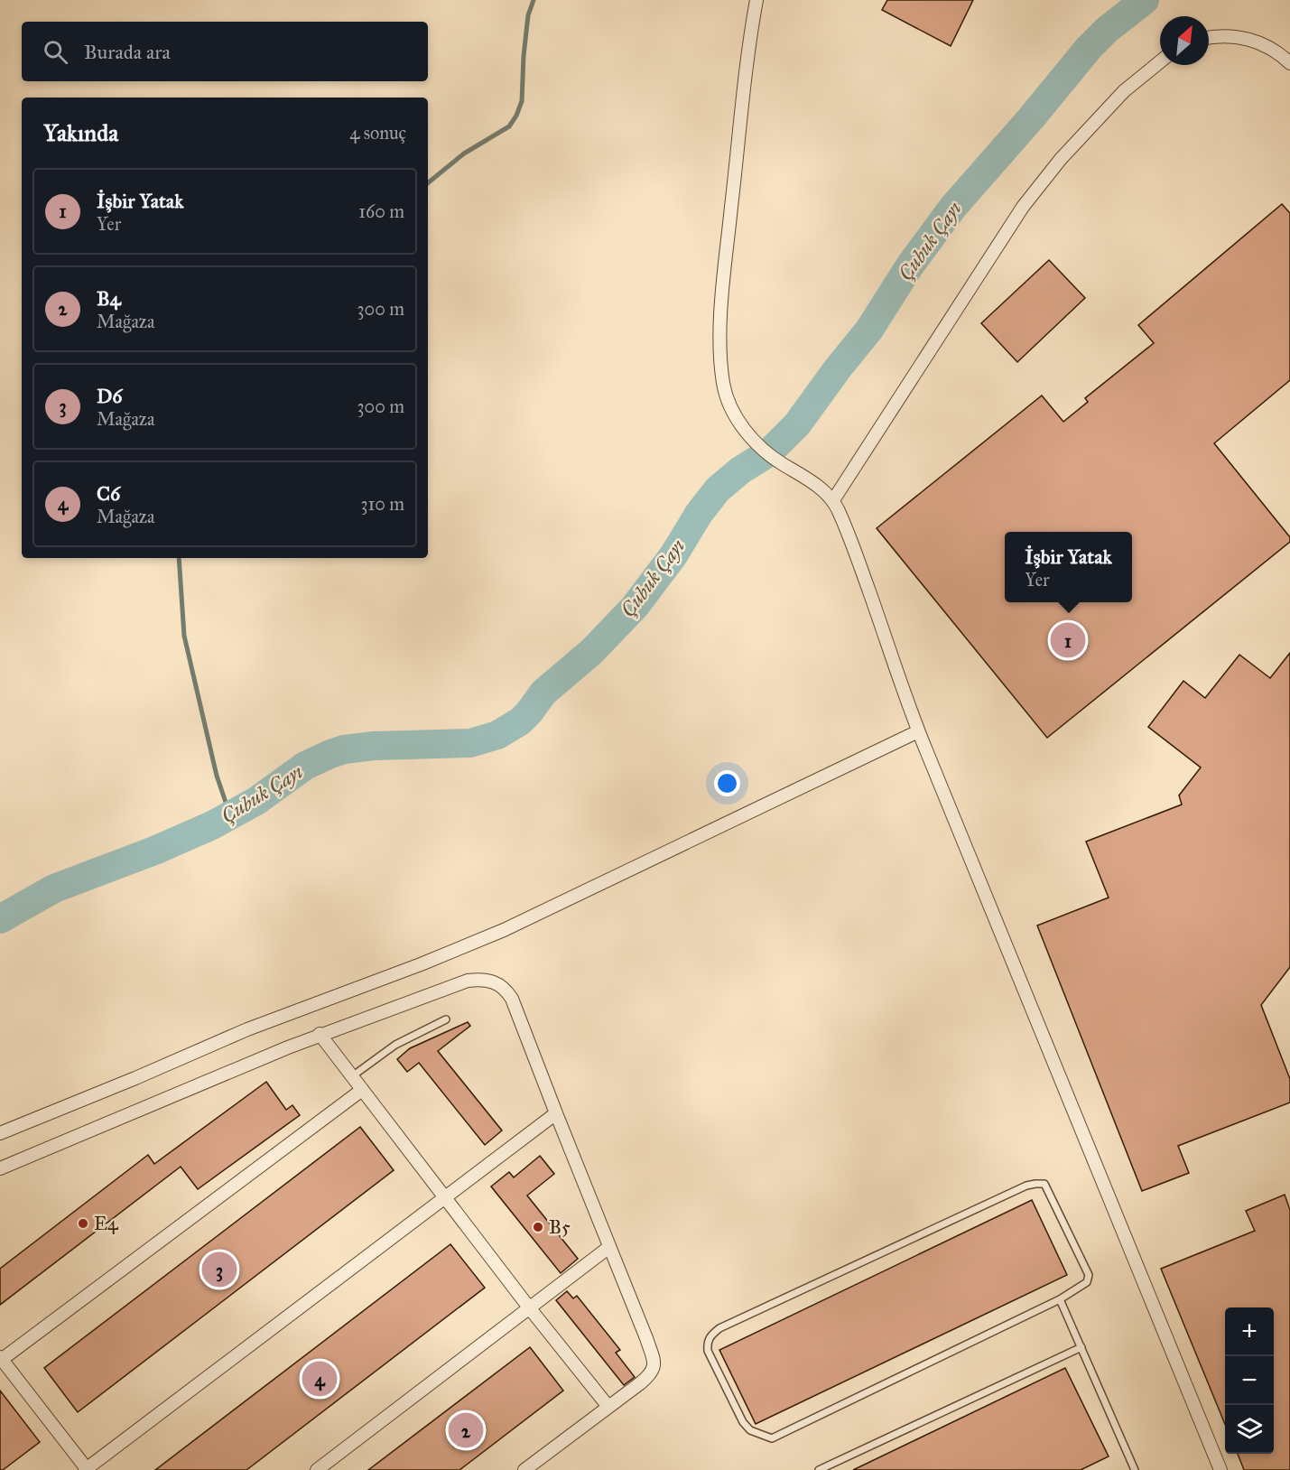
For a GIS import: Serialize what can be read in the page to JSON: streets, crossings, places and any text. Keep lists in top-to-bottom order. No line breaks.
{"water":["Çubuk Çayı"],"places":["E4","B5"],"north":"top right","page":{"search":"Burada ara","heading":["Yakında","4 sonuç"],"list":[{"mark":"1","name":"İşbir Yatak","note":"Yer","value":"160 m"},{"mark":"2","name":"B4","note":"Mağaza","value":"300 m"},{"mark":"3","name":"D6","note":"Mağaza","value":"300 m"},{"mark":"4","name":"C6","note":"Mağaza","value":"310 m"}],"popup":["İşbir Yatak","Yer"],"pins":["1","3","4","2"],"map_buttons":["+","−"]}}
